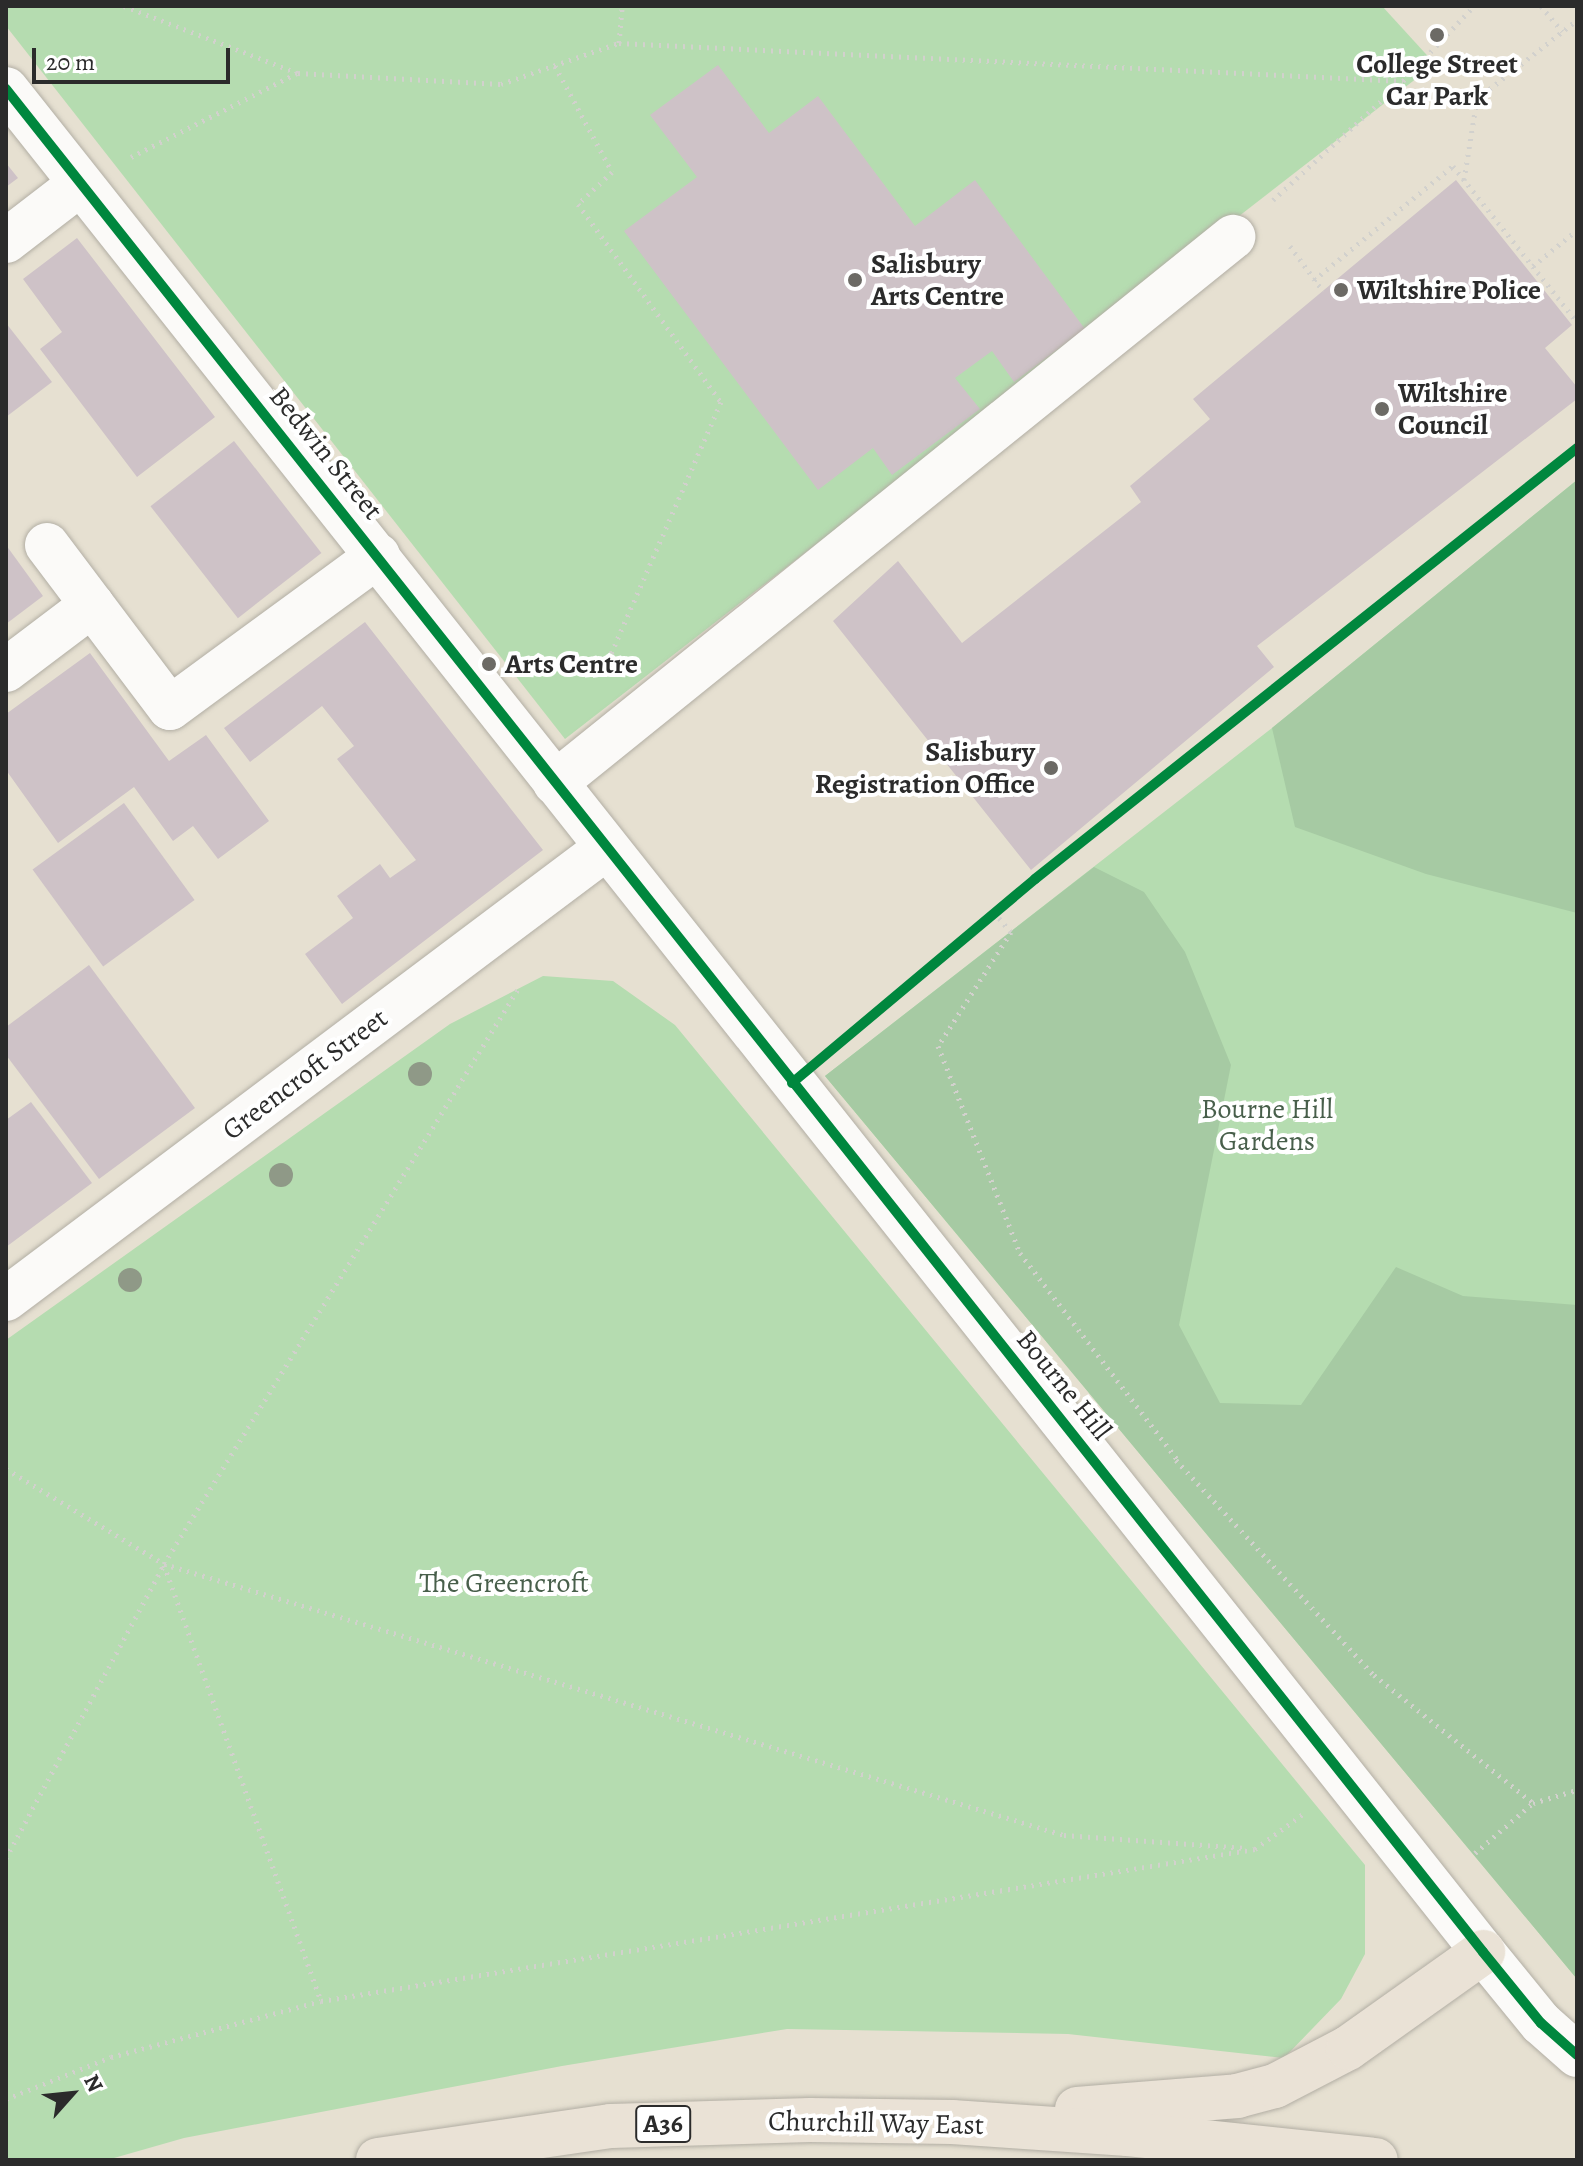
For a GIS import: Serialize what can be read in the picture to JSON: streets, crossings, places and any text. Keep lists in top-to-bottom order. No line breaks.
{"streets":{"highway":["Churchill Way East","A36"],"street":["Bedwin Street","Greencroft Street","Bourne Hill"]},"crossings":[["Bedwin Street","Greencroft Street"],["Bedwin Street","Bourne Hill"],["Greencroft Street","Bourne Hill"]],"parks":["Bourne Hill Gardens","The Greencroft"],"places":["College Street Car Park","Salisbury Arts Centre","Wiltshire Police","Wiltshire Council","Arts Centre","Salisbury Registration Office"],"scale_bar":"20 m","north":"top right"}
